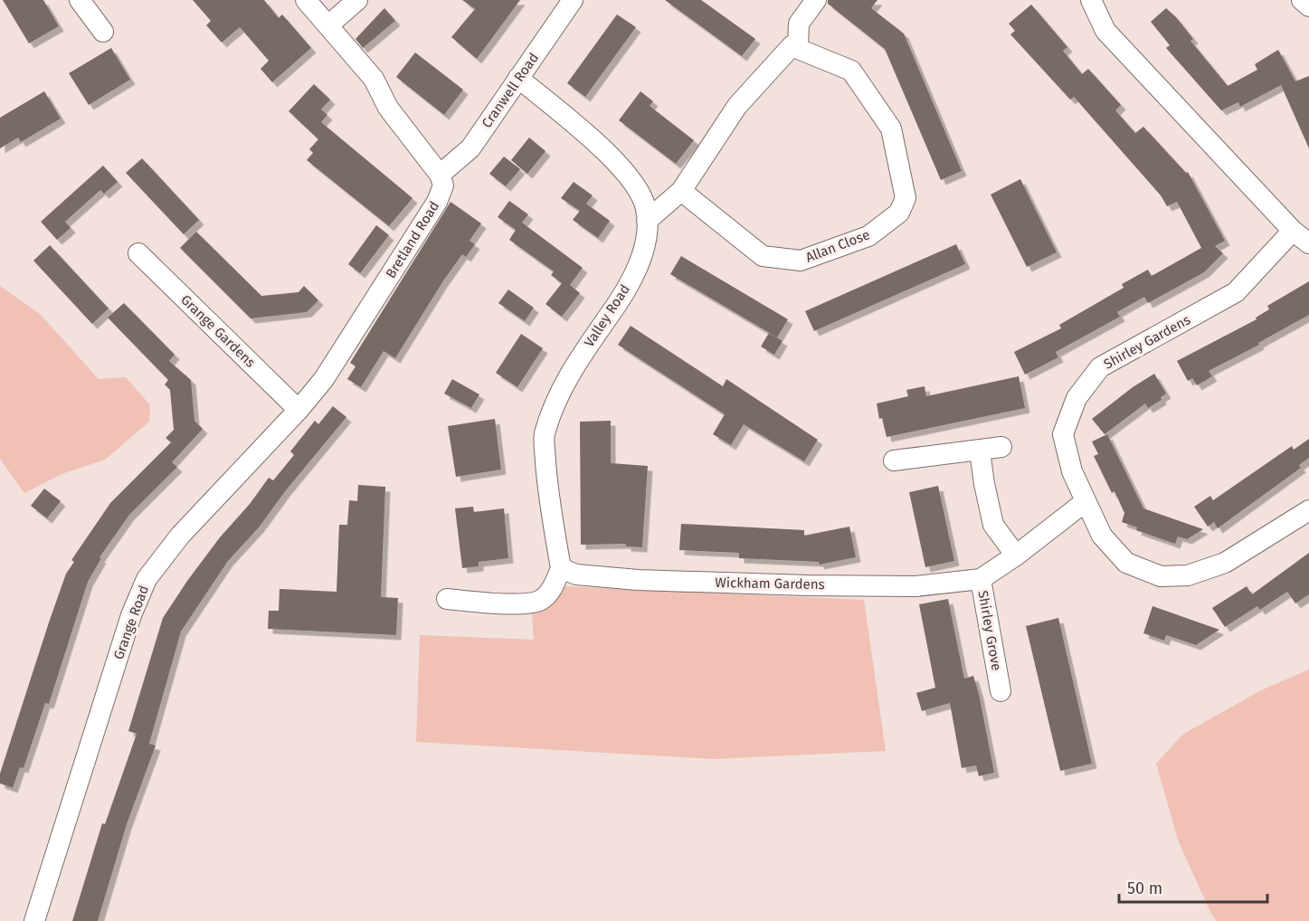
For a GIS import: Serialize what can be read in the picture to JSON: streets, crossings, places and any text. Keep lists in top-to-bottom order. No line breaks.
{"streets":{"street":["Cranwell Road","Bretland Road","Allan Close","Valley Road","Grange Gardens","Shirley Gardens","Wickham Gardens","Grange Road","Shirley Grove"]},"crossings":[["Cranwell Road","Bretland Road"],["Cranwell Road","Valley Road"],["Bretland Road","Grange Road"],["Valley Road","Wickham Gardens"],["Grange Gardens","Grange Road"],["Shirley Gardens","Shirley Grove"],["Wickham Gardens","Shirley Grove"]],"scale_bar":"50 m"}
